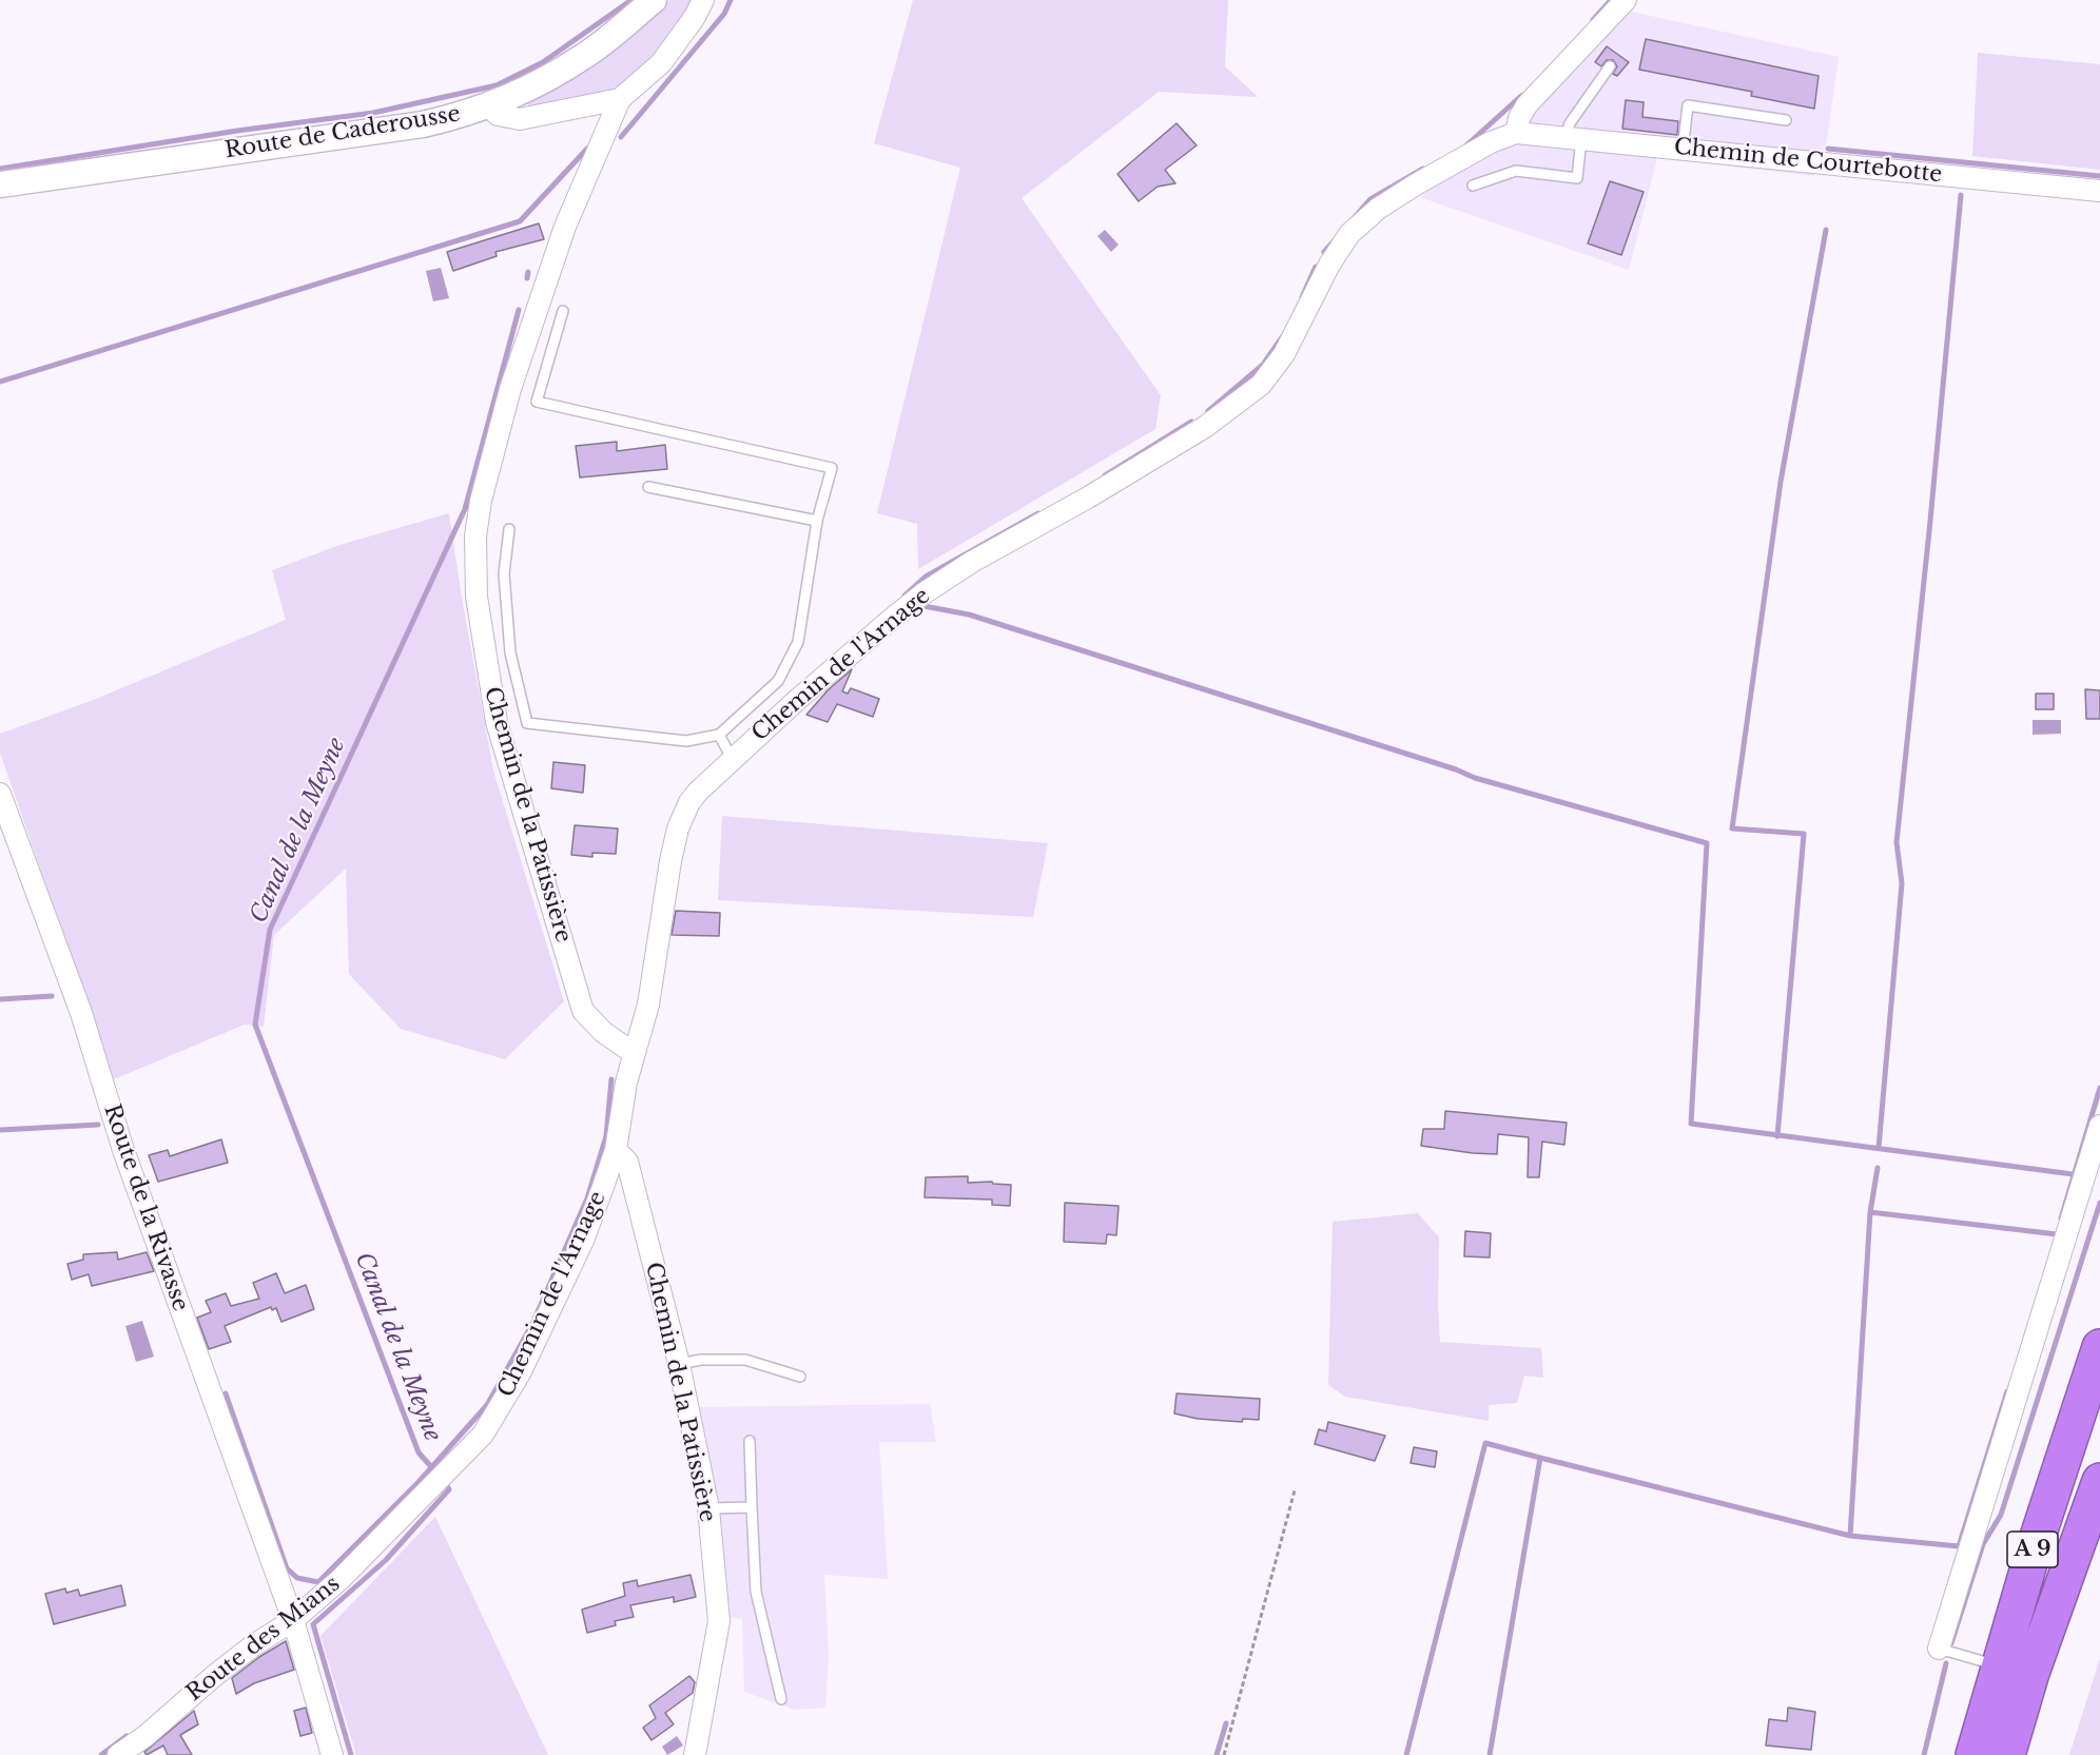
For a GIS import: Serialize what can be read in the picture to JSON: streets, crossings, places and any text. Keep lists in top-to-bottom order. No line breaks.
{"streets":{"highway":["A 9"],"street":["Route de Caderousse","Chemin de Courtebotte","Chemin de l'Arnage","Chemin de la Patissière","Route de la Rivasse","Route des Mians"]},"crossings":[["Chemin de Courtebotte","Chemin de l'Arnage"],["Chemin de l'Arnage","Chemin de la Patissière"],["Chemin de l'Arnage","Route des Mians"],["Route de la Rivasse","Route des Mians"]],"water":["Canal de la Meyne"]}
